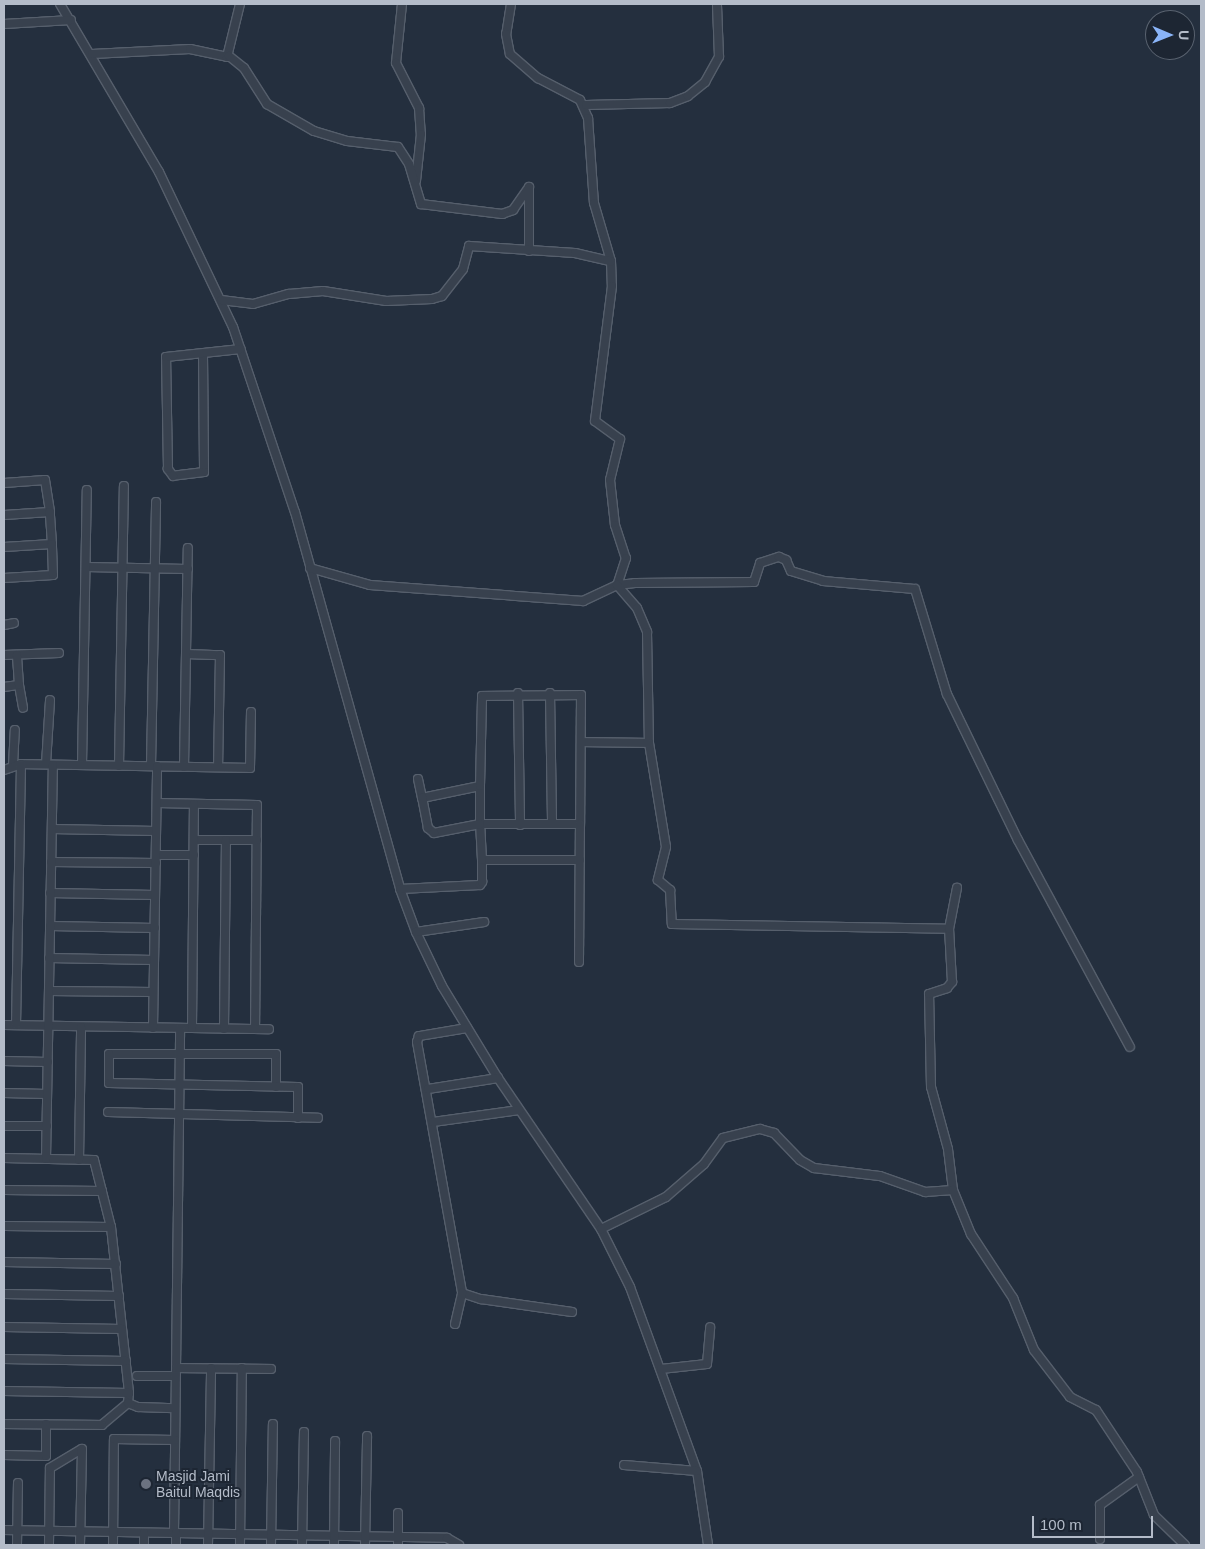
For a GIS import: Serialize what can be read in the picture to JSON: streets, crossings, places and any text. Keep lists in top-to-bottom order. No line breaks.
{"places":["Masjid Jami Baitul Maqdis"],"scale_bar":"100 m","north":"right"}
